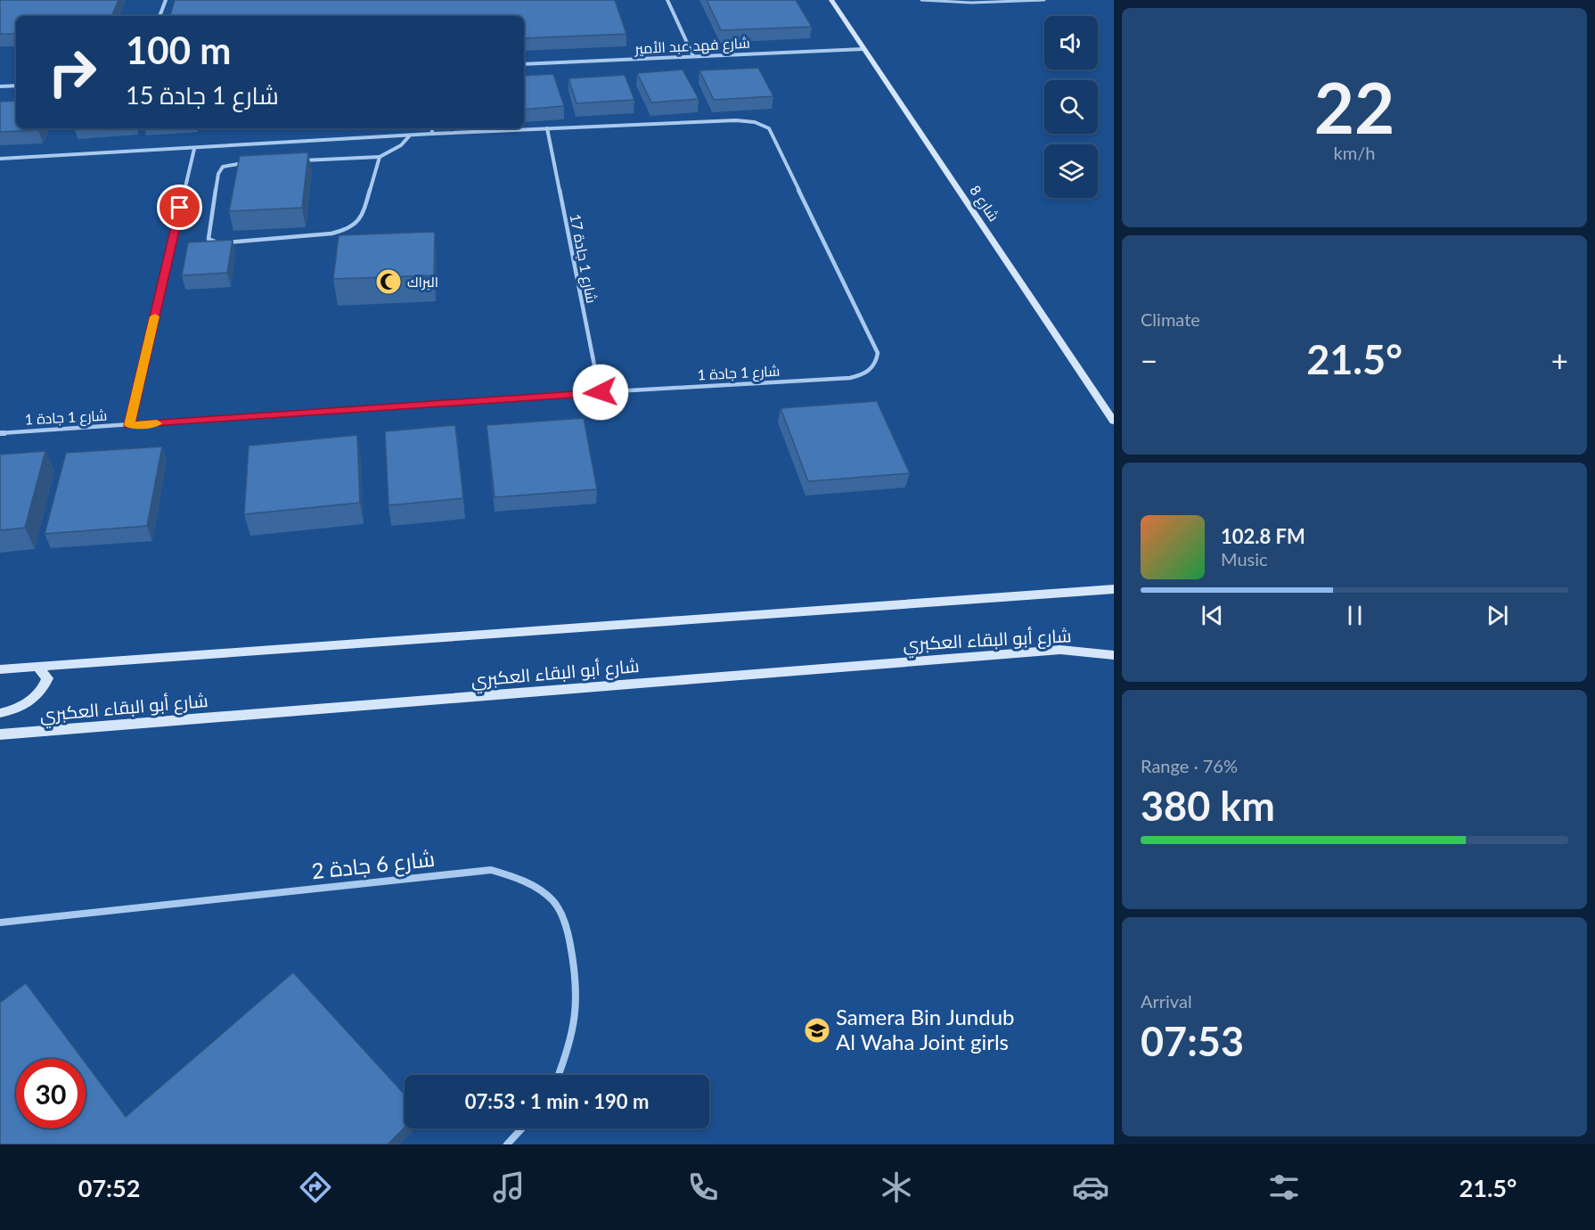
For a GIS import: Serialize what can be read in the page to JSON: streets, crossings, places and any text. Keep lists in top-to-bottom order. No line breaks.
{"streets":{"main road":["شارع 8","شارع أبو البقاء العكبري"],"street":["شارع فهد عبد الأمير","شارع 1 جادة 17","شارع 1 جادة 1","شارع 6 جادة 2"]},"crossings":[["شارع فهد عبد الأمير","شارع 8"],["شارع 1 جادة 17","شارع 1 جادة 1"]],"places":{"mosque":["البراك"],"school or university":["Samera Bin Jundub Al Waha Joint girls"]},"page":{"tile":[["22","km/h"],"Climate",["Range · 76%","380 km"],["Arrival","07:53"]],"turn":["100 m","شارع 1 جادة 15"],"heat":["−","21.5°","+"],"song":["102.8 FM","Music"],"limit":"30","trip":"07:53 · 1 min · 190 m","tabs":["07:52","21.5°"]}}
